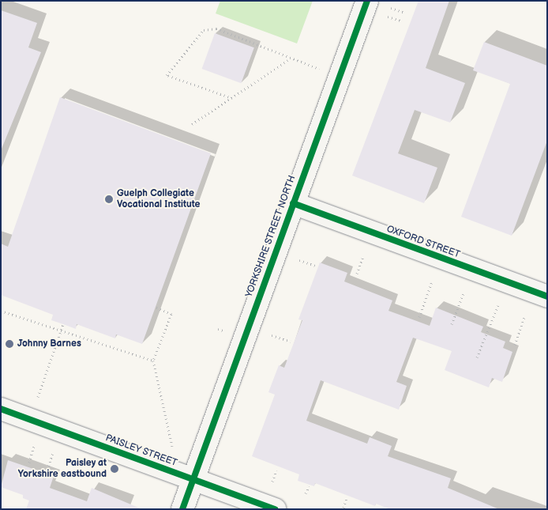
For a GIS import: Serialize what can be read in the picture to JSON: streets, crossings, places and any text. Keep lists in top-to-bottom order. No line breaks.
{"streets":{"street":["YORKSHIRE STREET NORTH","OXFORD STREET","PAISLEY STREET"]},"crossings":[["YORKSHIRE STREET NORTH","OXFORD STREET"],["YORKSHIRE STREET NORTH","PAISLEY STREET"]],"places":["Guelph Collegiate Vocational Institute","Johnny Barnes","Paisley at Yorkshire eastbound"]}
